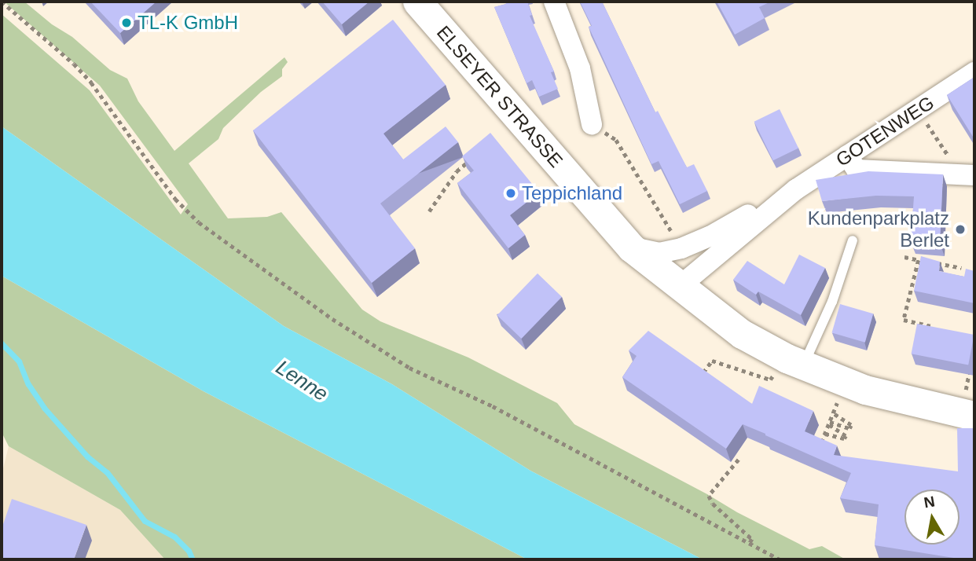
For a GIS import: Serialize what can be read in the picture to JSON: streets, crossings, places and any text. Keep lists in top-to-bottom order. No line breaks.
{"streets":{"main road":["ELSEYER STRASSE"],"street":["GOTENWEG"]},"crossings":[["ELSEYER STRASSE","GOTENWEG"]],"water":["Lenne"],"places":["TL-K GmbH","Teppichland","Kundenparkplatz Berlet"],"north":"top"}
